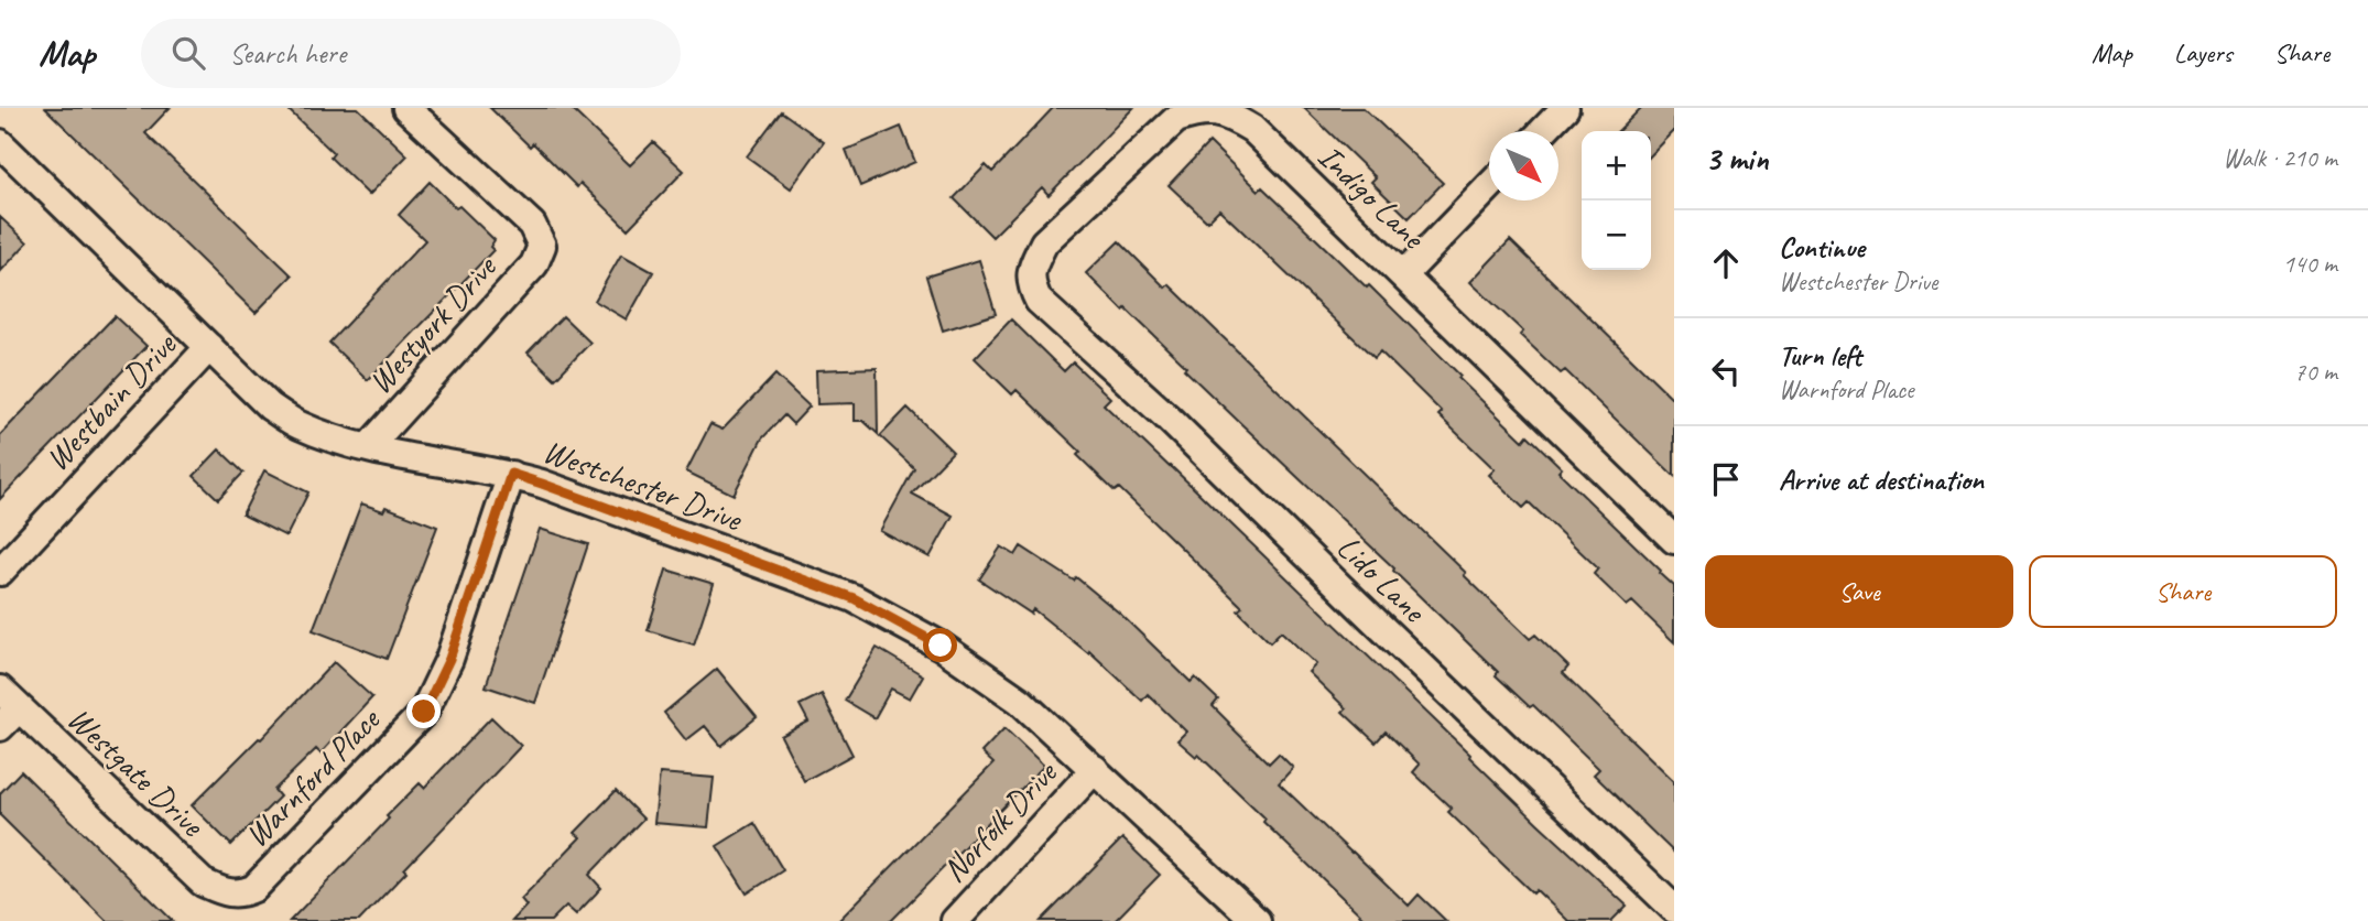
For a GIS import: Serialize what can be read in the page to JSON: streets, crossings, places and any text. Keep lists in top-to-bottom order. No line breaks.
{"streets":{"street":["Indigo Lane","Westyork Drive","Westbain Drive","Westchester Drive","Lido Lane","Westgate Drive","Warnford Place","Norfolk Drive"]},"crossings":[["Indigo Lane","Lido Lane"],["Westyork Drive","Westchester Drive"],["Westbain Drive","Westchester Drive"],["Westchester Drive","Warnford Place"],["Westchester Drive","Norfolk Drive"],["Westgate Drive","Warnford Place"]],"north":"bottom right","page":{"header":"Map","search":"Search here","nav":["Map","Layers","Share"],"heading":["3 min","Walk · 210 m"],"map_buttons":["+","−"],"list":[["Continue","Westchester Drive","140 m"],["Turn left","Warnford Place","70 m"],"Arrive at destination"],"buttons":["Save","Share"]}}
